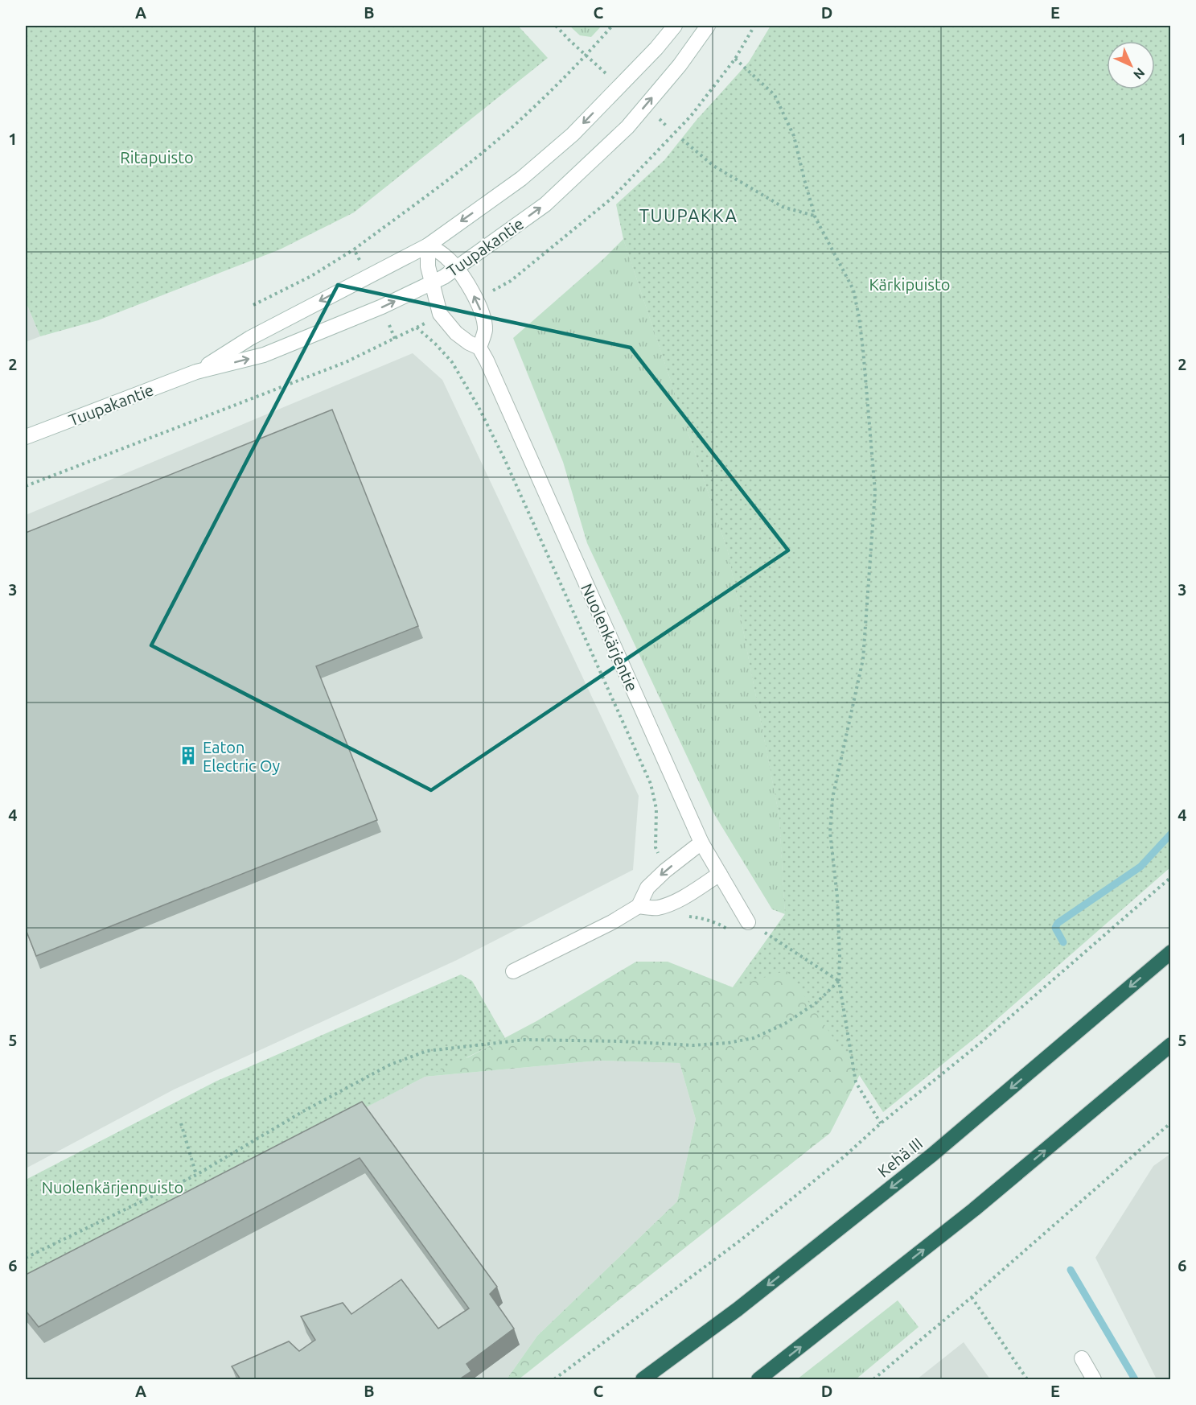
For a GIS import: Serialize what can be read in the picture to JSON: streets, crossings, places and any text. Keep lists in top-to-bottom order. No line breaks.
{"streets":{"highway":["Kehä III"],"main road":["Tuupakantie","Nuolenkärjentie"]},"crossings":[["Tuupakantie","Nuolenkärjentie"]],"districts":["TUUPAKKA"],"parks":["Ritapuisto","Kärkipuisto","Nuolenkärjenpuisto"],"places":{"building":["Eaton Electric Oy"]},"north":"bottom right","grid":{"columns":["A","B","C","D","E"],"rows":["1","2","3","4","5","6"]}}
